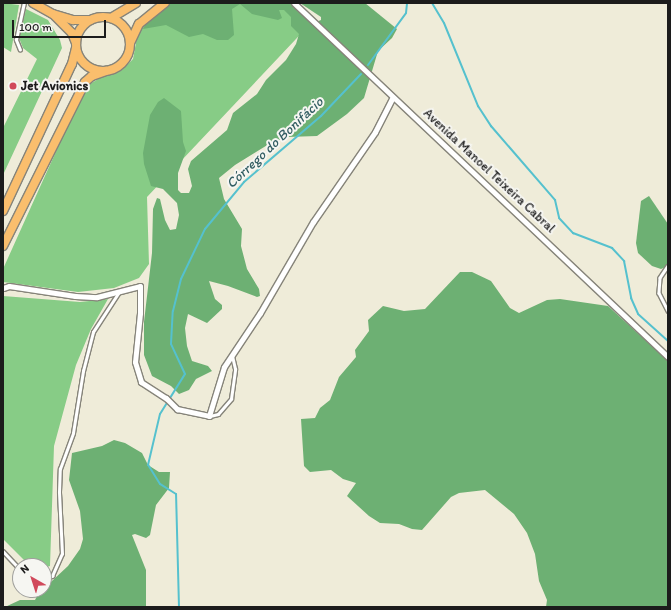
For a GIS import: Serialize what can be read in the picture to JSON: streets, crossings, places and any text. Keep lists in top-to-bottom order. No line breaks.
{"streets":{"street":["Avenida Manoel Teixeira Cabral"]},"water":["Córrego do Bonifácio"],"places":["Jet Avionics"],"scale_bar":"100 m","north":"top left"}
